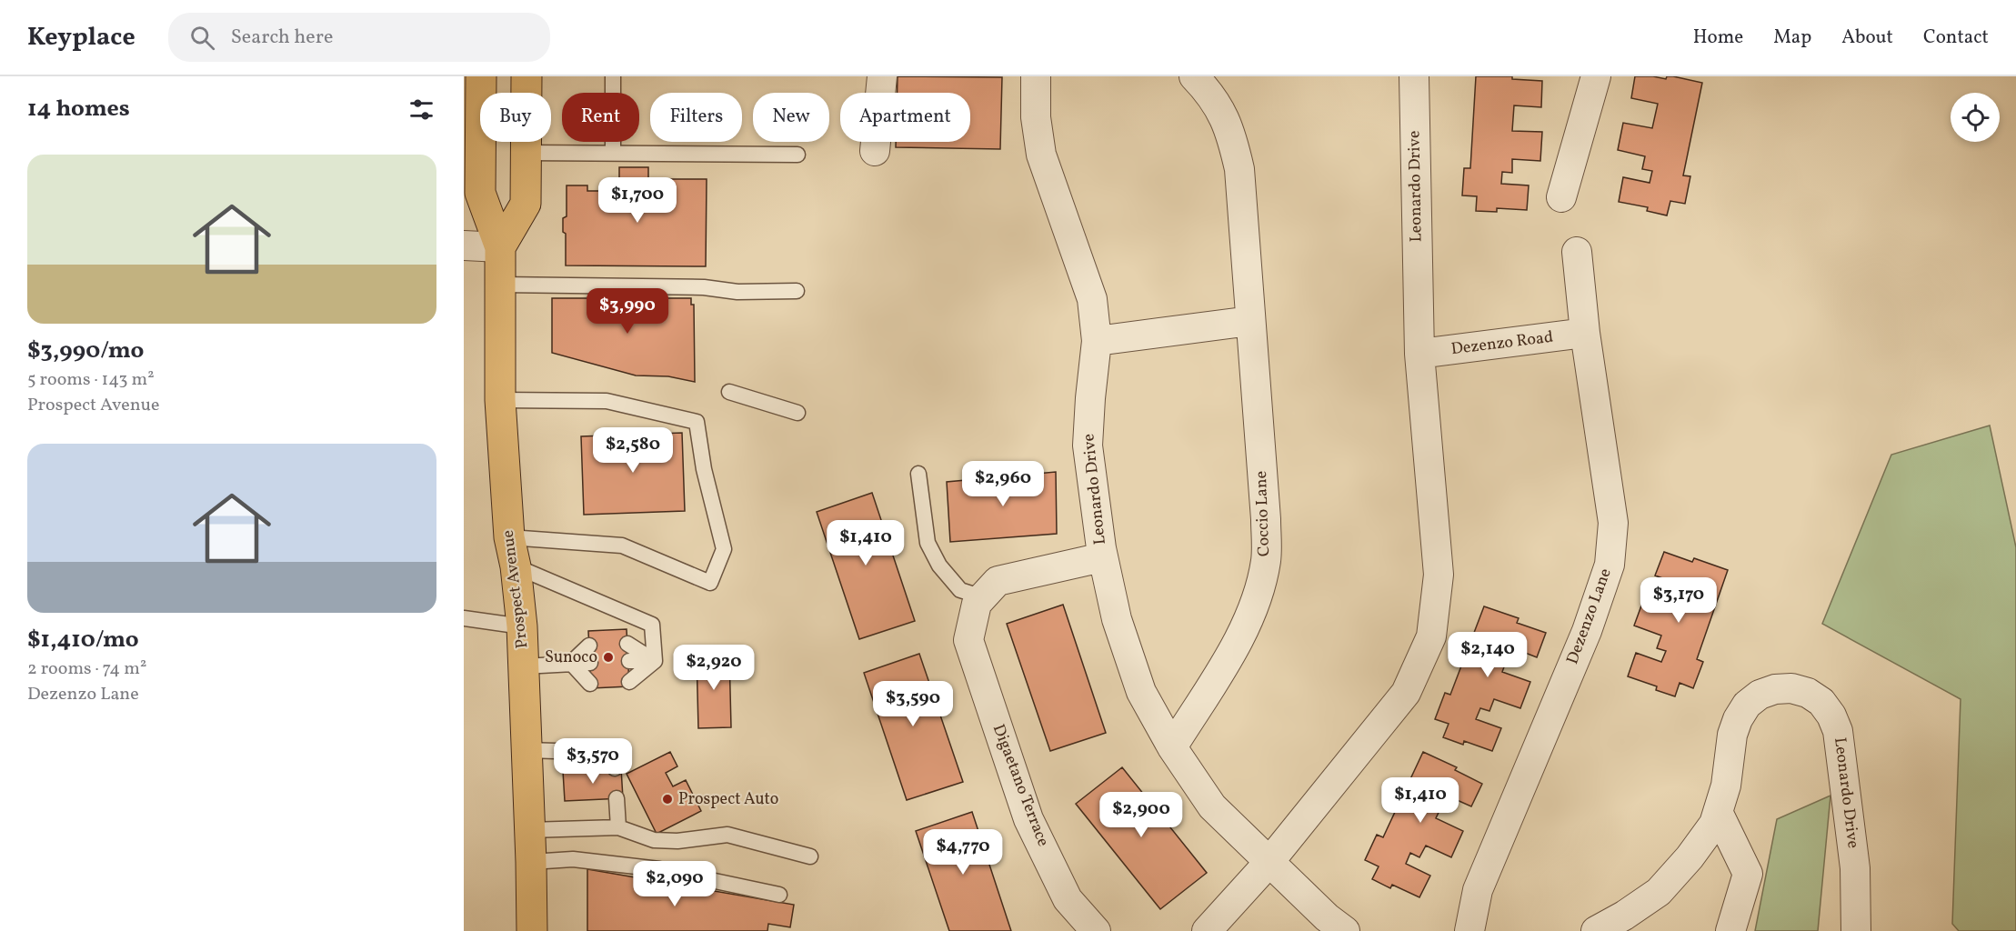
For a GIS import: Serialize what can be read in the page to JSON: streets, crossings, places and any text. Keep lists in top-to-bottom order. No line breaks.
{"streets":{"main road":["Prospect Avenue"],"street":["Leonardo Drive","Dezenzo Road","Coccio Lane","Dezenzo Lane","Digaetano Terrace"]},"crossings":[["Leonardo Drive","Dezenzo Road"],["Leonardo Drive","Coccio Lane"],["Leonardo Drive","Digaetano Terrace"],["Dezenzo Road","Dezenzo Lane"]],"places":["Sunoco","Prospect Auto"],"page":{"header":"Keyplace","search":"Search here","nav":["Home","Map","About","Contact"],"heading":"14 homes","chip":["Buy","Rent","Filters","New","Apartment"],"list":[{"name":"$3,990/mo","note":"5 rooms · 143 m² · Prospect Avenue"},{"name":"$1,410/mo","note":"2 rooms · 74 m² · Dezenzo Lane"}],"price":["$1,700","$3,990","$2,580","$2,960","$1,410","$3,170","$2,140","$2,920","$3,590","$3,570","$1,410","$2,900","$4,770","$2,090"]}}
